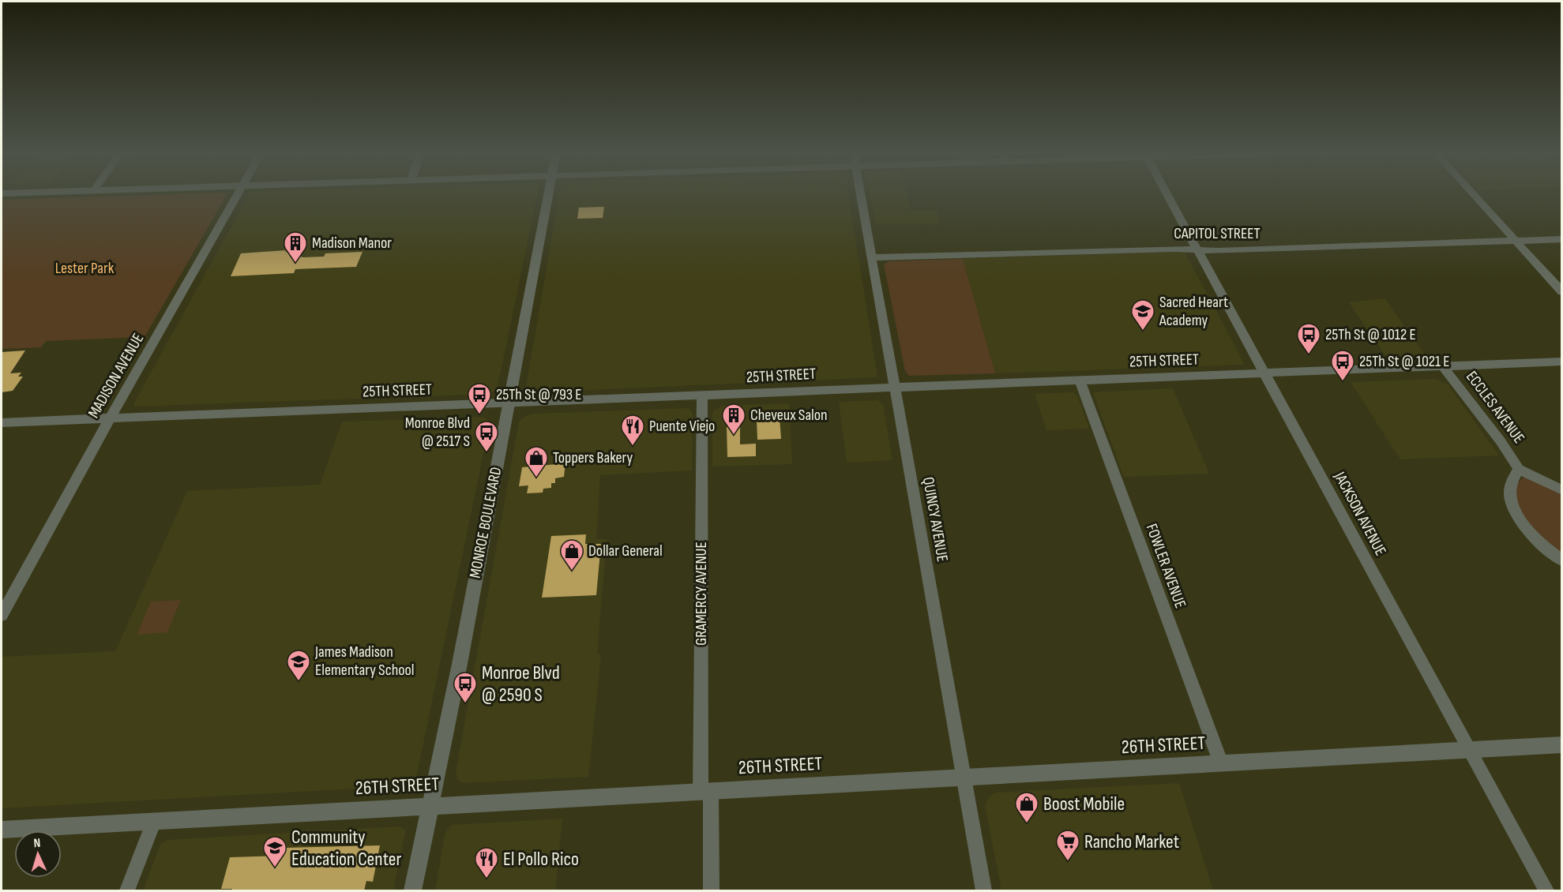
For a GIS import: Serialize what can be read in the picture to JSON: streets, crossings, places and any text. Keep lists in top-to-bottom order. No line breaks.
{"streets":{"street":["CAPITOL STREET","25TH STREET","MADISON AVENUE","ECCLES AVENUE","JACKSON AVENUE","QUINCY AVENUE","MONROE BOULEVARD","FOWLER AVENUE","GRAMERCY AVENUE","26TH STREET"]},"crossings":[["CAPITOL STREET","JACKSON AVENUE"],["CAPITOL STREET","QUINCY AVENUE"],["25TH STREET","MADISON AVENUE"],["25TH STREET","ECCLES AVENUE"],["25TH STREET","JACKSON AVENUE"],["25TH STREET","QUINCY AVENUE"],["25TH STREET","MONROE BOULEVARD"],["25TH STREET","FOWLER AVENUE"],["25TH STREET","GRAMERCY AVENUE"],["JACKSON AVENUE","26TH STREET"],["QUINCY AVENUE","26TH STREET"],["MONROE BOULEVARD","26TH STREET"],["FOWLER AVENUE","26TH STREET"],["GRAMERCY AVENUE","26TH STREET"]],"parks":["Lester Park"],"places":{"building":["Madison Manor","Cheveux Salon"],"school or university":["Sacred Heart Academy","James Madison Elementary School","Community Education Center"],"bus stop":["25Th St @ 1012 E","25Th St @ 1021 E","25Th St @ 793 E","Monroe Blvd @ 2517 S","Monroe Blvd @ 2590 S"],"restaurant":["Puente Viejo","El Pollo Rico"],"shop":["Toppers Bakery","Dollar General","Boost Mobile"],"supermarket":["Rancho Market"]},"north":"top"}
